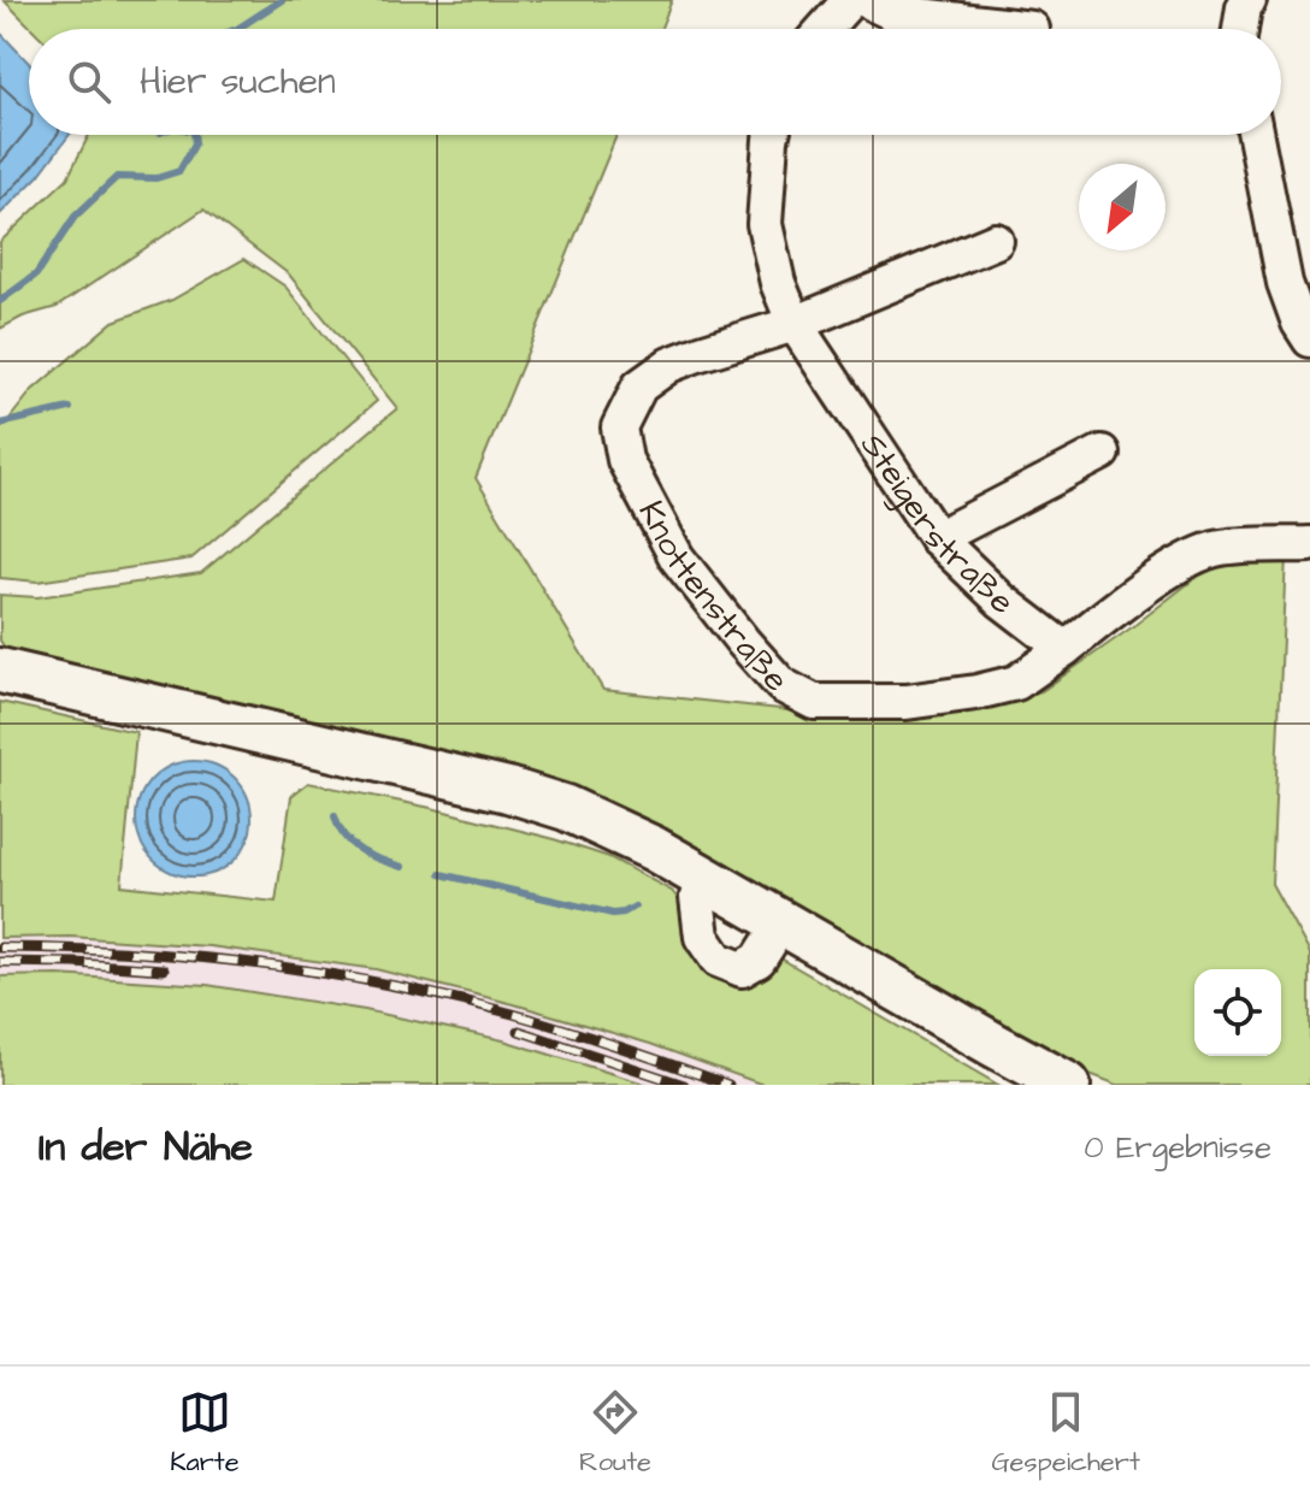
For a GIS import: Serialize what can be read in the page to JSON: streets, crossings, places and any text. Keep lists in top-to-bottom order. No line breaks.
{"streets":{"street":["Steigerstraße","Knottenstraße"]},"crossings":[["Steigerstraße","Knottenstraße"]],"north":"bottom left","page":{"search":"Hier suchen","heading":["In der Nähe","0 Ergebnisse"],"nav":["Karte","Route","Gespeichert"]}}
